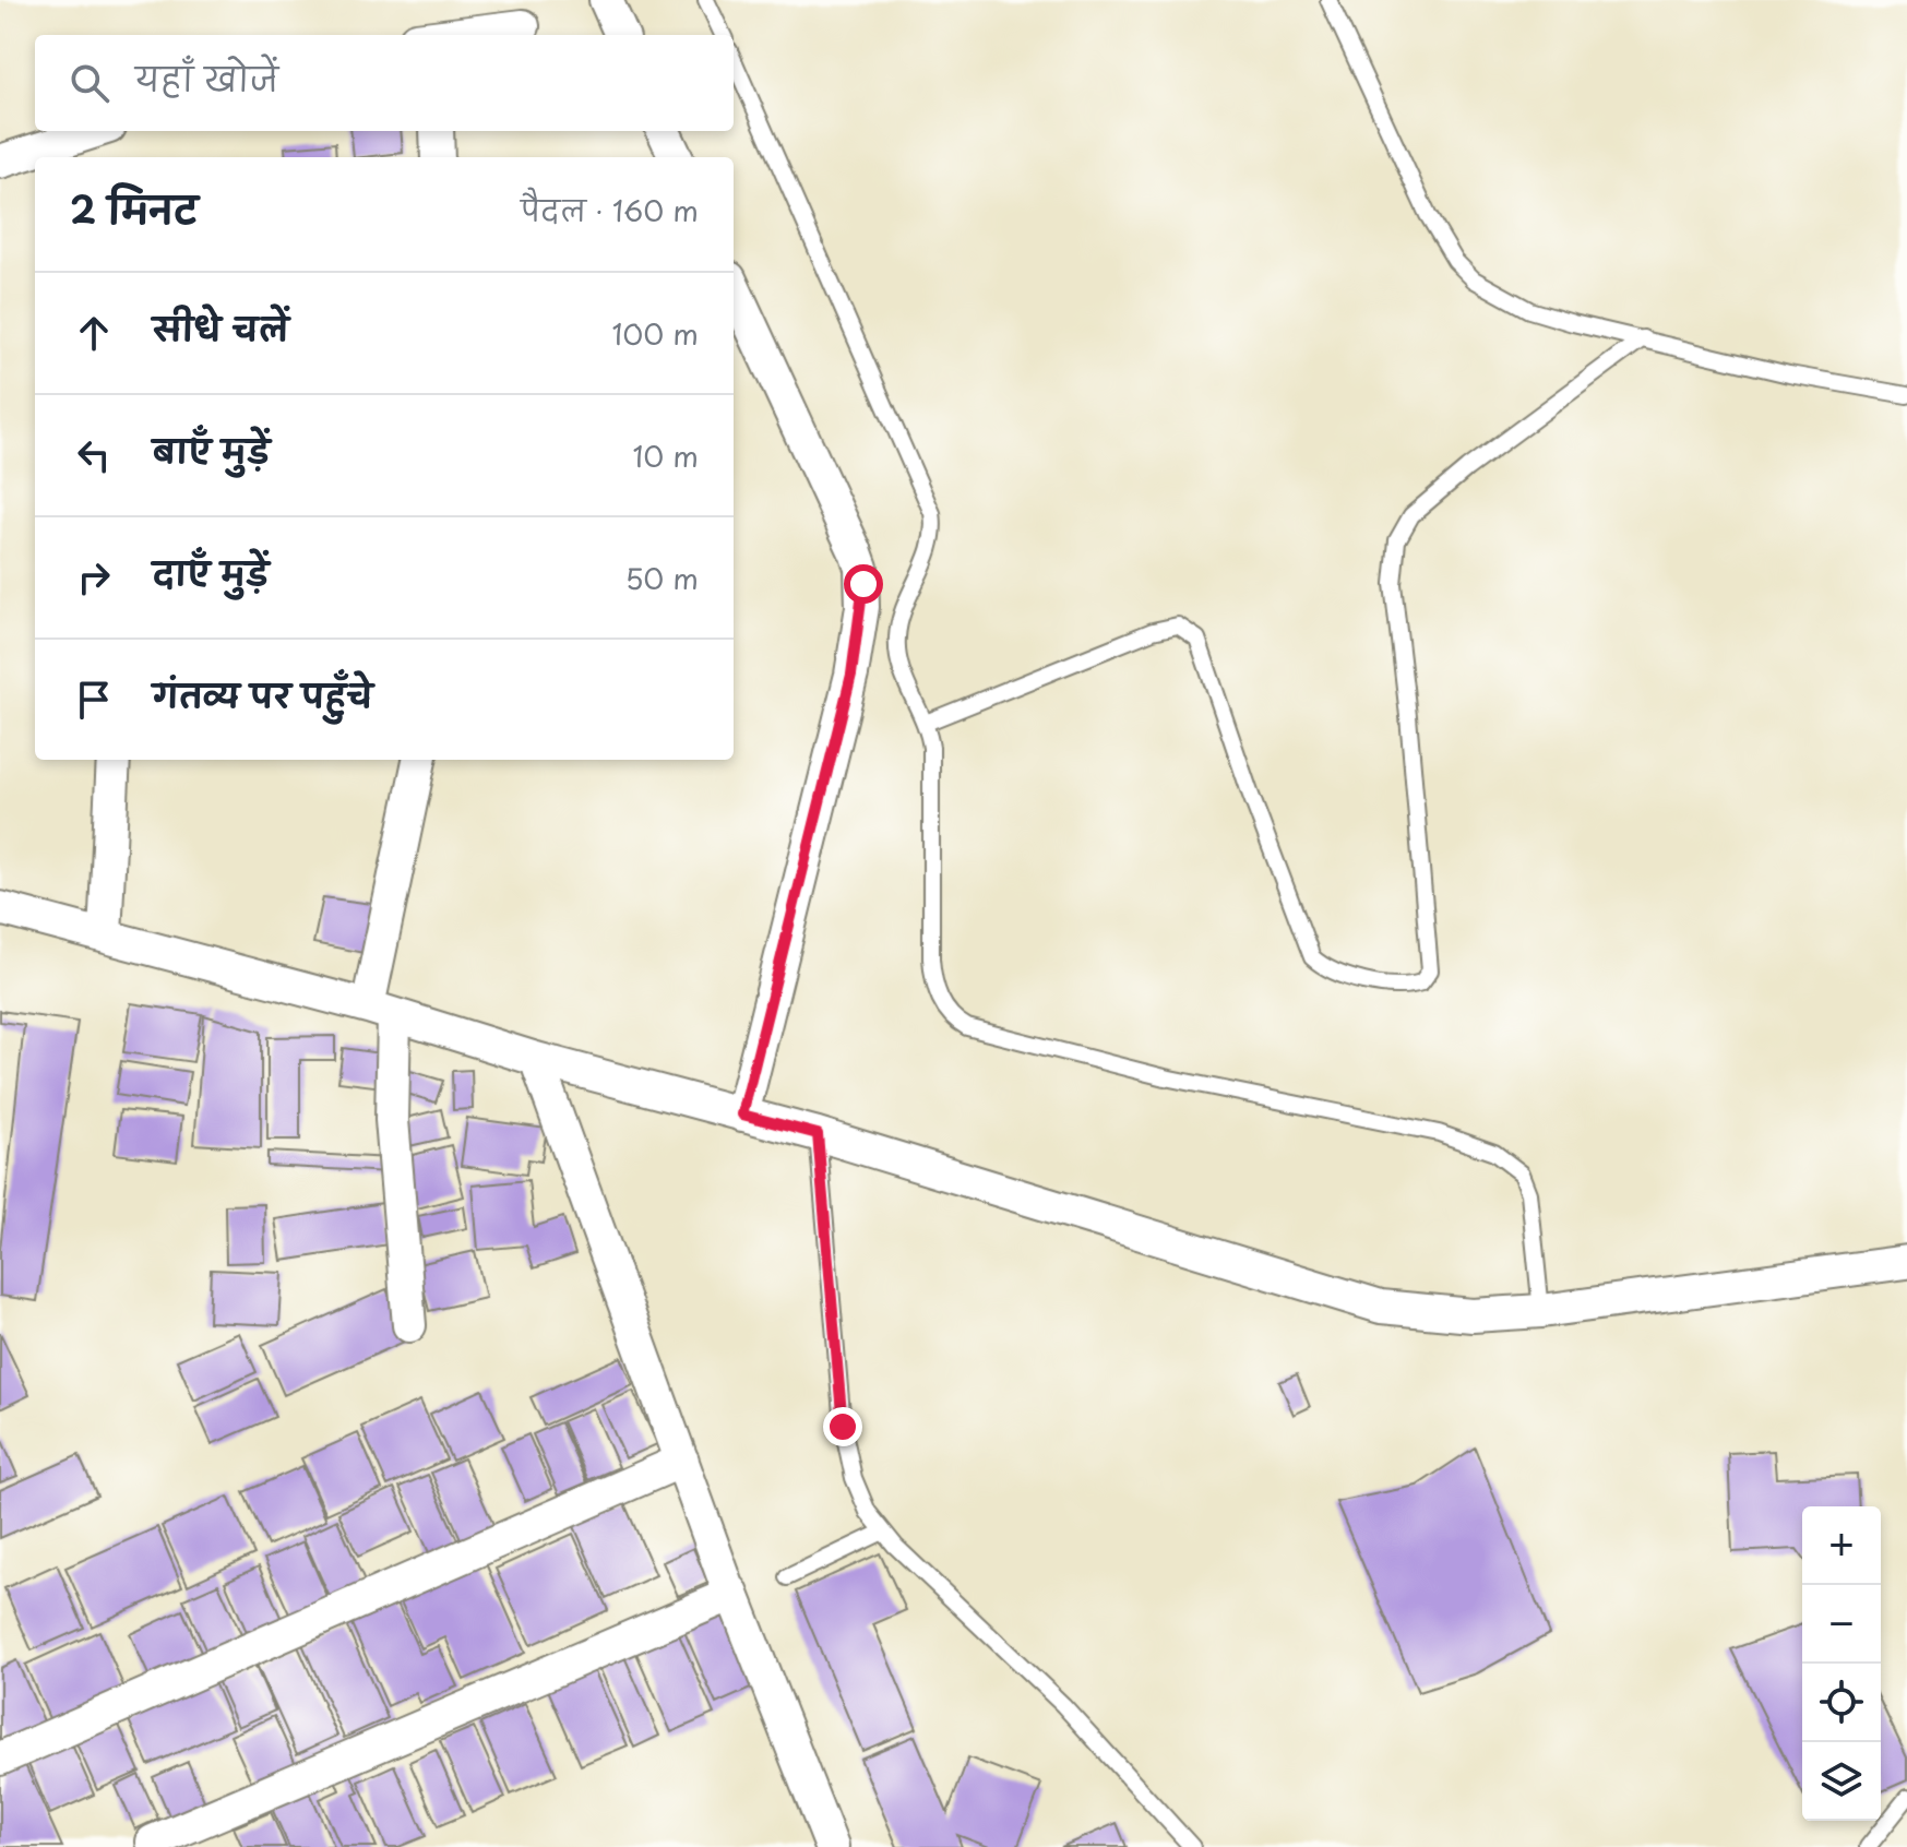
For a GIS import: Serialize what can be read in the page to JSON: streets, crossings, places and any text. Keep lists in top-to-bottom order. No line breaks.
{"page":{"search":"यहाँ खोजें","heading":["2 मिनट","पैदल · 160 m"],"list":[["सीधे चलें","100 m"],["बाएँ मुड़ें","10 m"],["दाएँ मुड़ें","50 m"],"गंतव्य पर पहुँचे"],"map_buttons":["+","−"]}}
